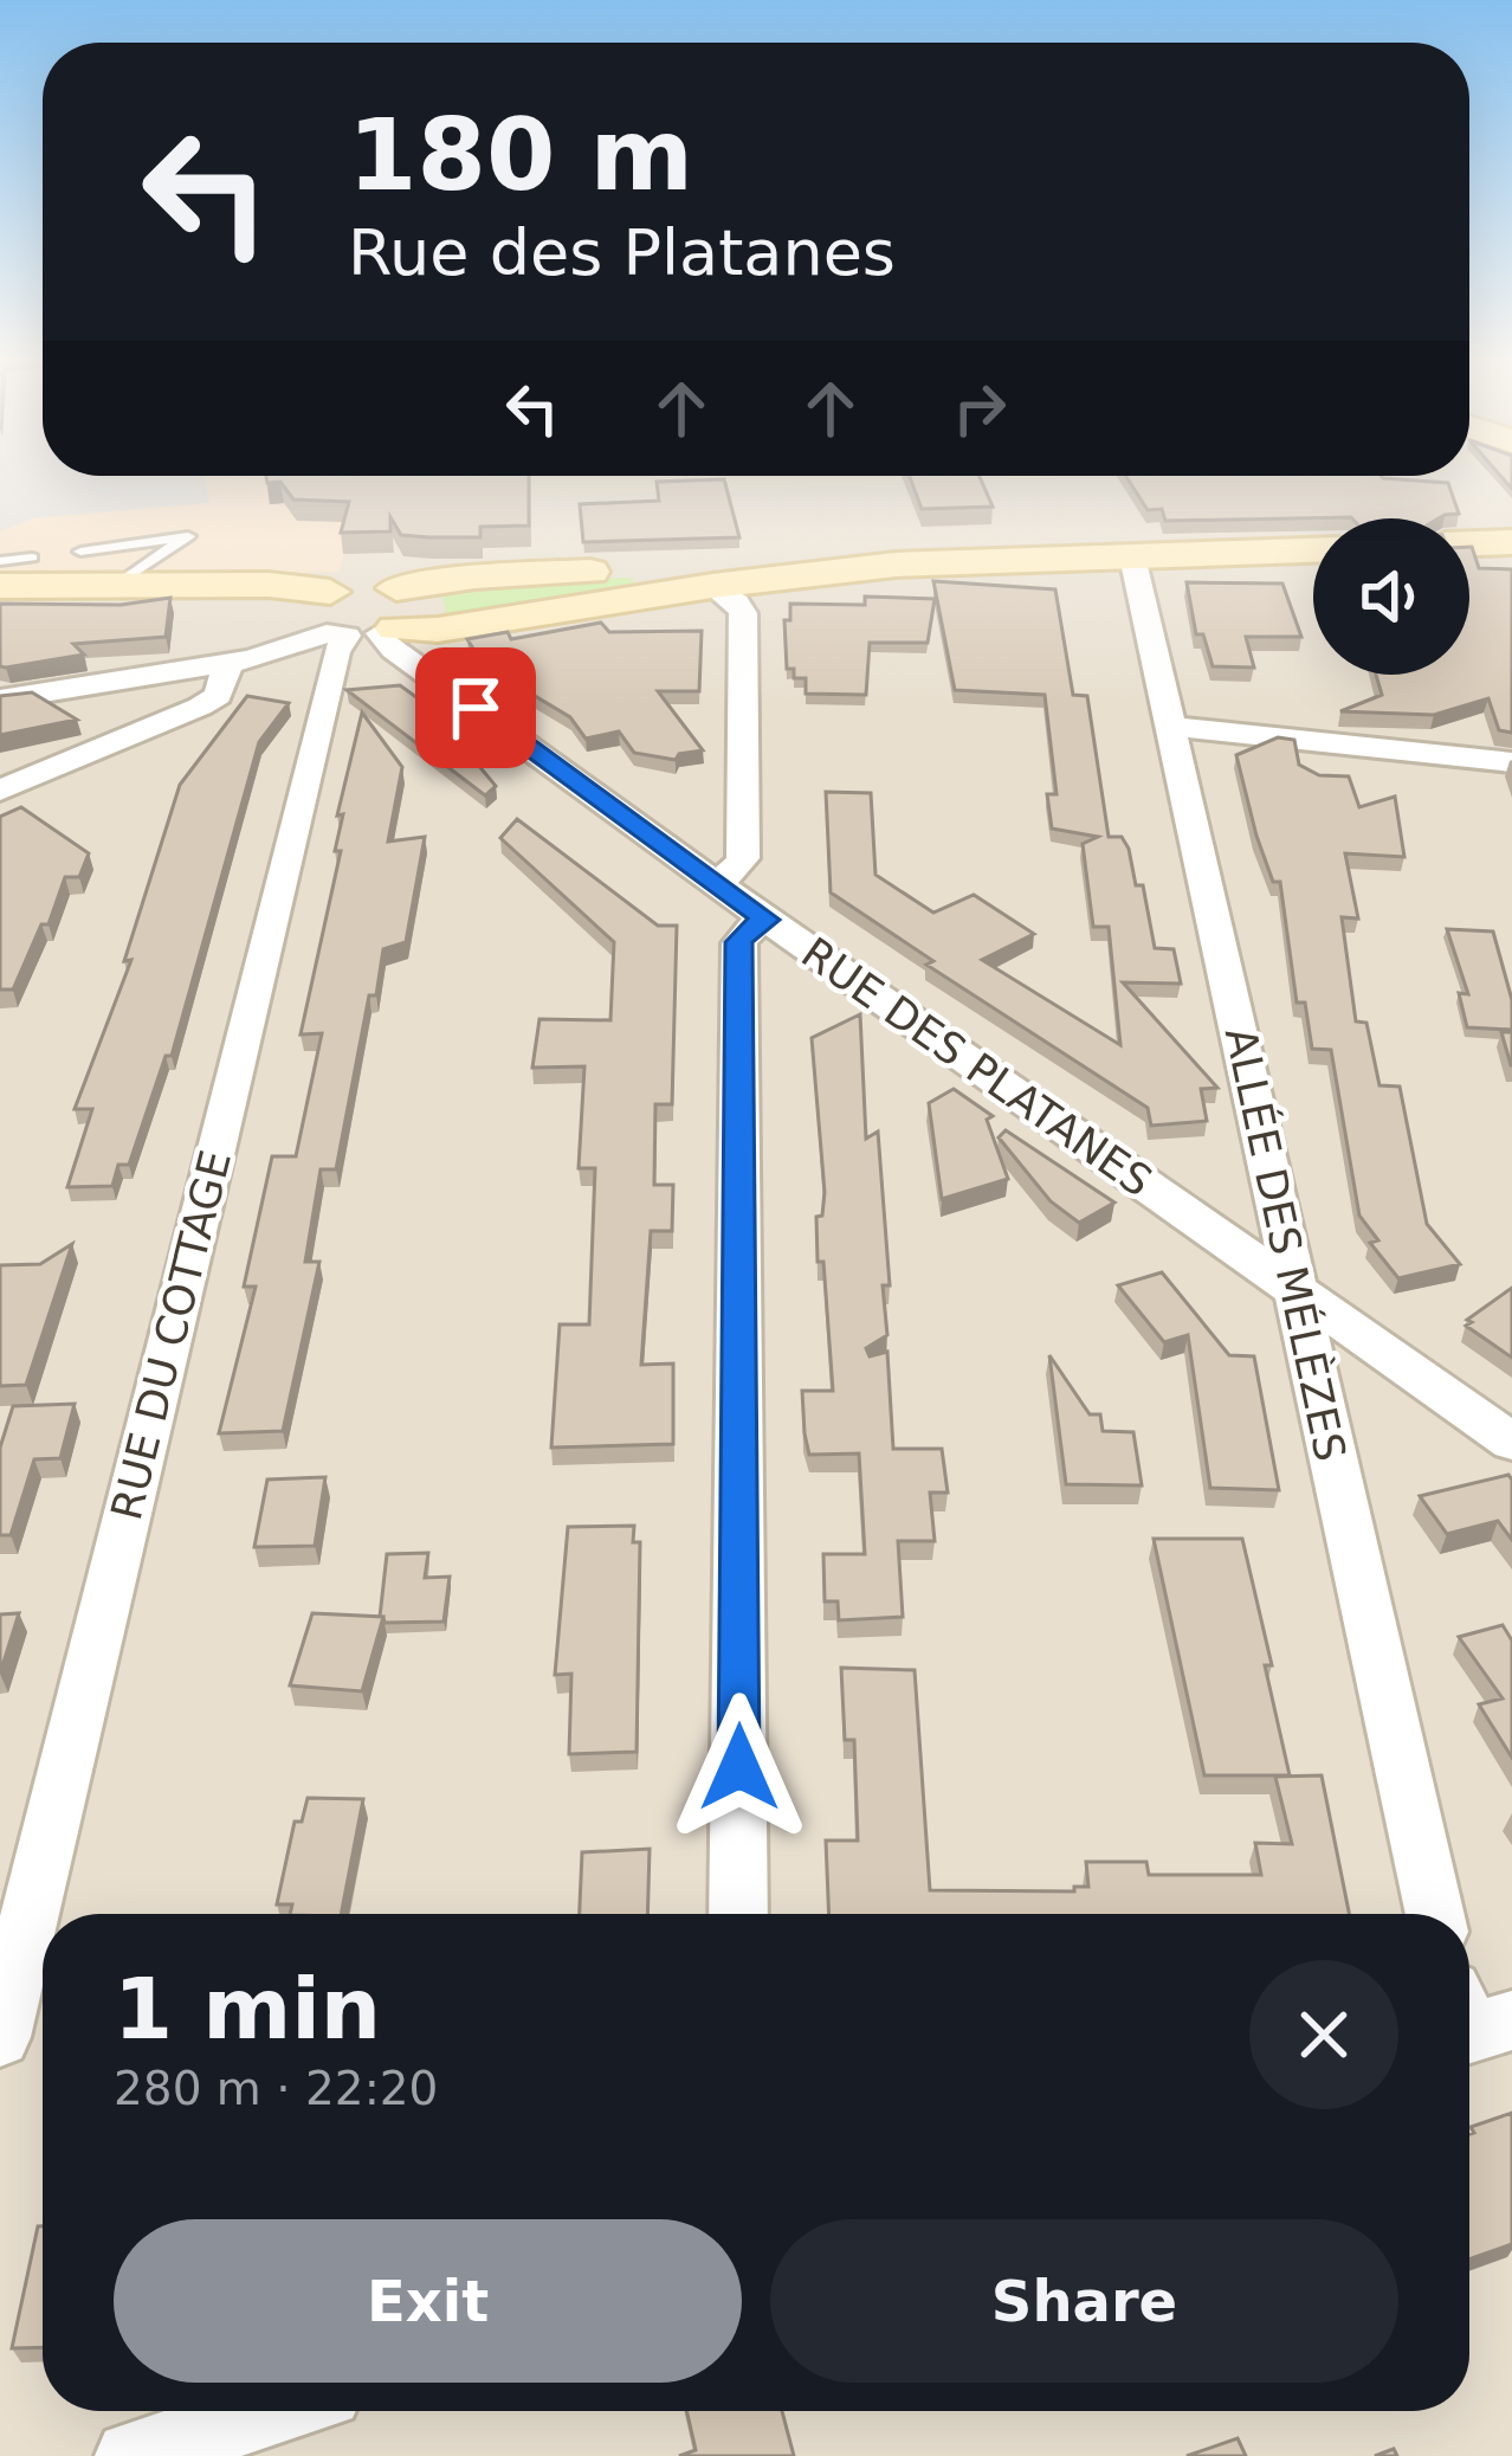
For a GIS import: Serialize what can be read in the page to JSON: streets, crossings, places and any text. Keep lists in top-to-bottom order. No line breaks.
{"streets":{"street":["RUE DES PLATANES","ALLÉE DES MÉLÈZES","RUE DU COTTAGE"]},"crossings":[["RUE DES PLATANES","ALLÉE DES MÉLÈZES"],["RUE DES PLATANES","RUE DU COTTAGE"]],"page":{"turn":["180 m","Rue des Platanes"],"heading":["1 min","280 m · 22:20"],"buttons":["Exit","Share"]}}
